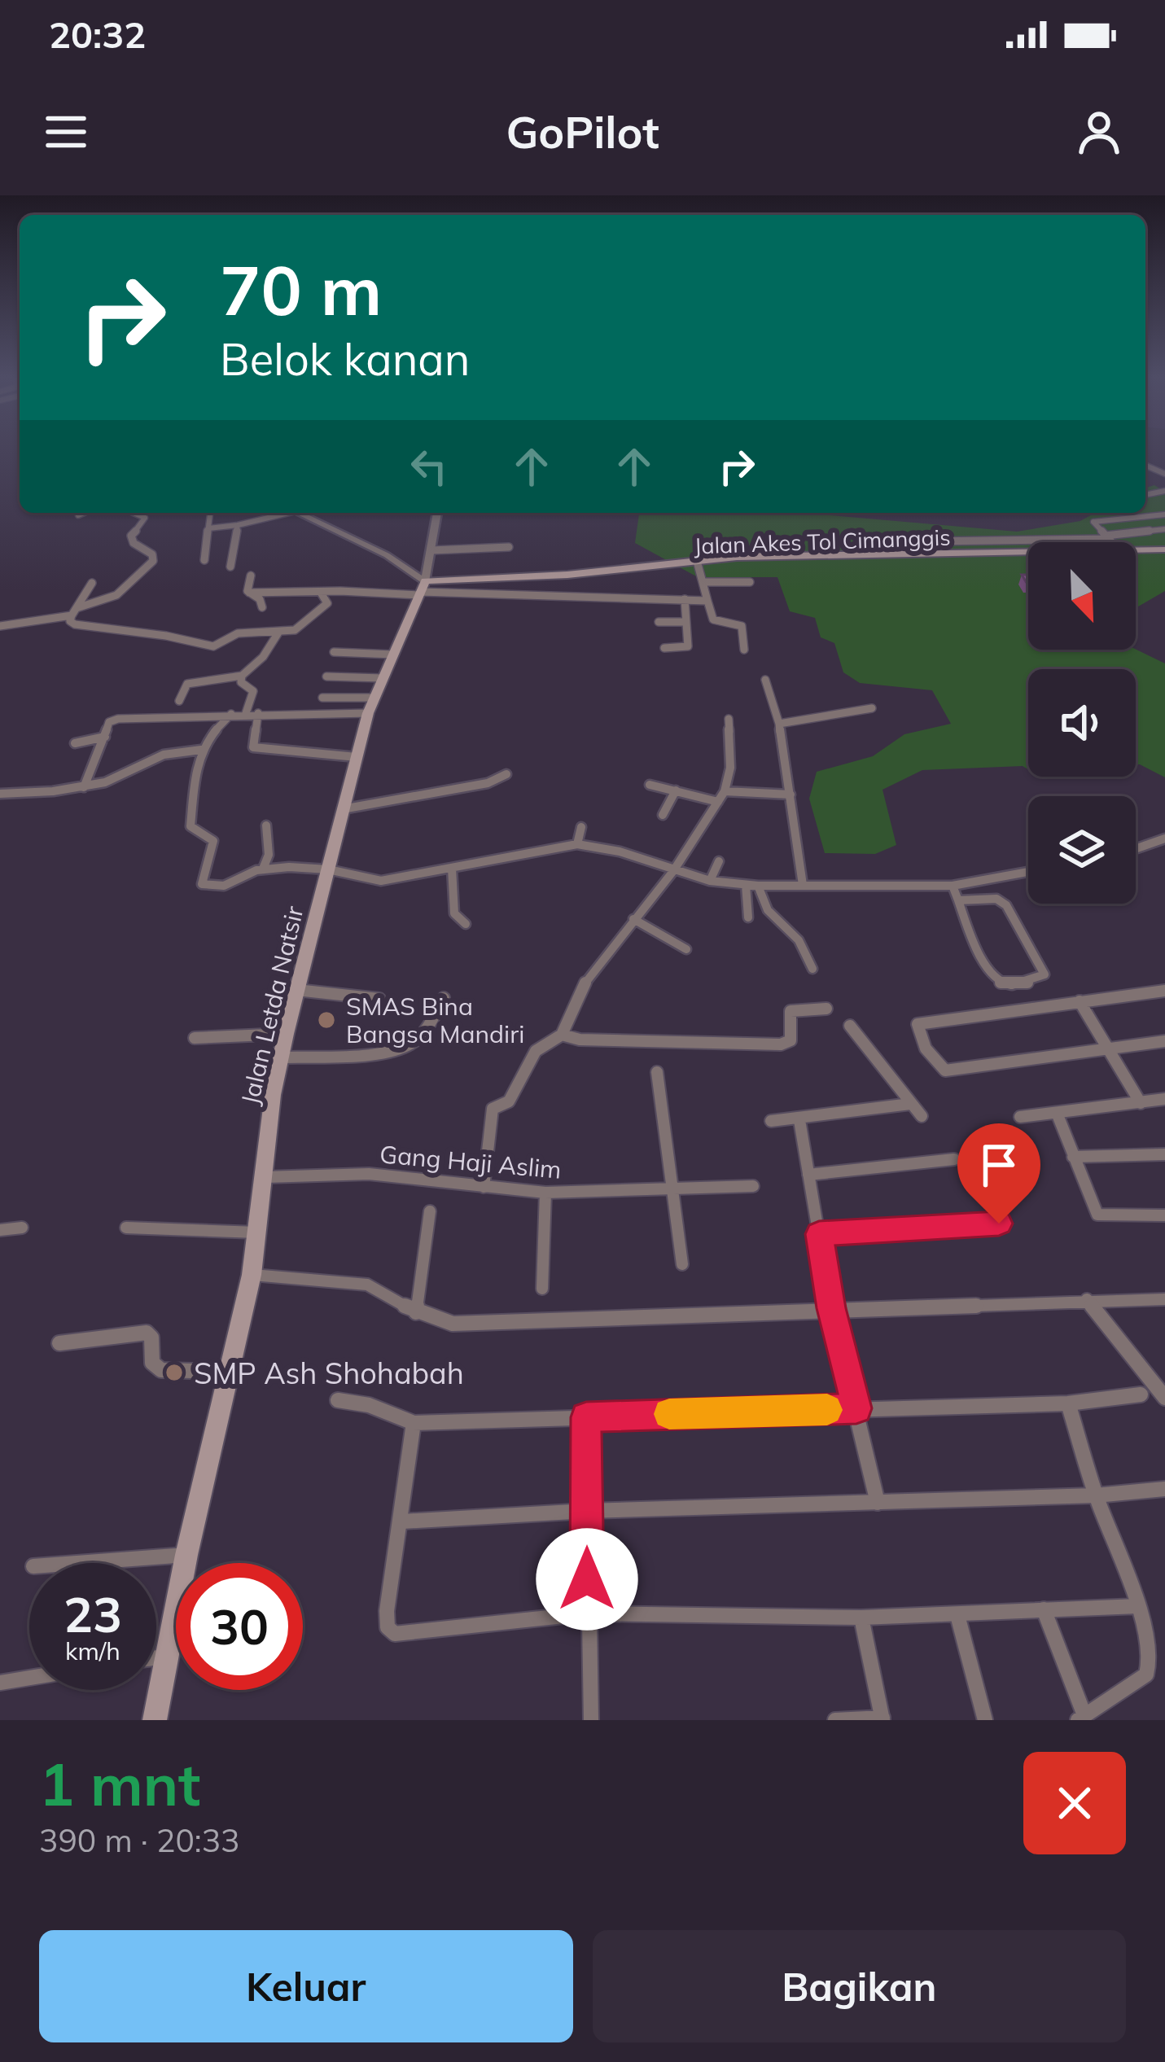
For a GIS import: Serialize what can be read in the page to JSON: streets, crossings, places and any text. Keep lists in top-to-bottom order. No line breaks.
{"streets":{"main road":["Jalan Akes Tol Cimanggis","Jalan Letda Natsir"],"street":["Gang Haji Aslim"]},"crossings":[["Jalan Akes Tol Cimanggis","Jalan Letda Natsir"],["Jalan Letda Natsir","Gang Haji Aslim"]],"places":["SMAS Bina Bangsa Mandiri","SMP Ash Shohabah"],"north":"bottom right","page":{"status":"20:32","header":"GoPilot","turn":["70 m","Belok kanan"],"speed":"23 km/h","limit":"30","heading":["1 mnt","390 m · 20:33"],"buttons":["Keluar","Bagikan"]}}
